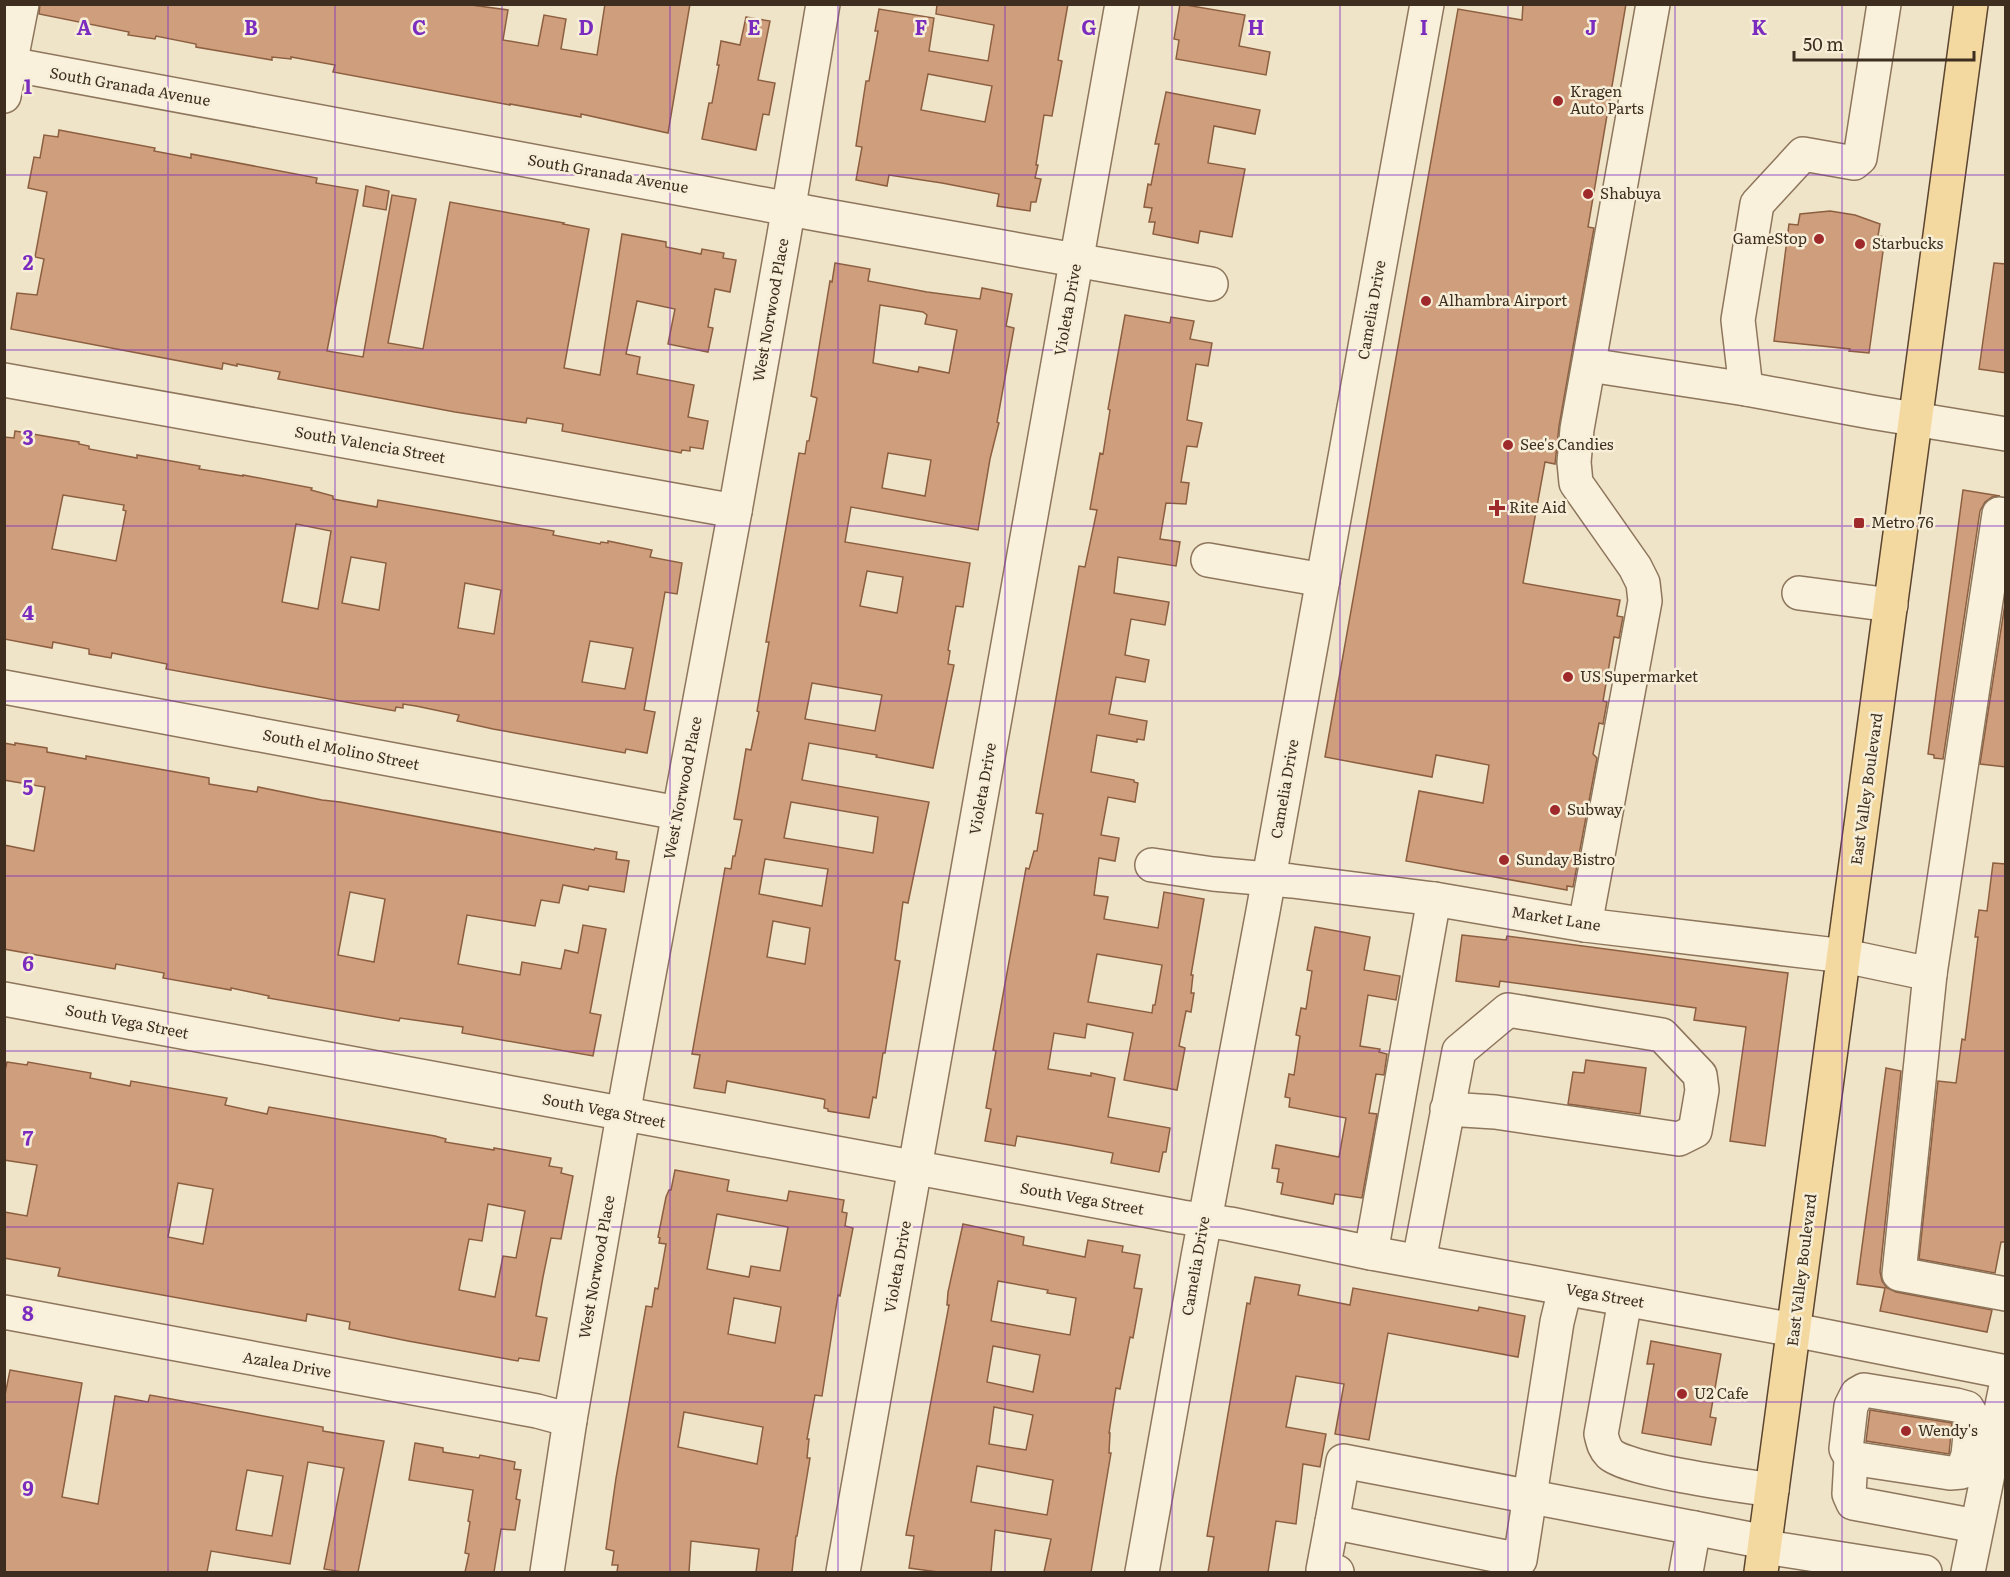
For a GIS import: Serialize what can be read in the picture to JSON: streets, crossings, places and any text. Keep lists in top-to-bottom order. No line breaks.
{"streets":{"main road":["East Valley Boulevard"],"street":["South Granada Avenue","West Norwood Place","Violeta Drive","Camelia Drive","South Valencia Street","South el Molino Street","Market Lane","South Vega Street","Vega Street","Azalea Drive"]},"crossings":[["South Granada Avenue","West Norwood Place"],["South Granada Avenue","Violeta Drive"],["West Norwood Place","South Valencia Street"],["West Norwood Place","South el Molino Street"],["West Norwood Place","South Vega Street"],["West Norwood Place","Azalea Drive"],["Violeta Drive","South Vega Street"],["Camelia Drive","Market Lane"],["Camelia Drive","South Vega Street"],["Camelia Drive","Vega Street"],["East Valley Boulevard","Market Lane"],["East Valley Boulevard","Vega Street"],["South Vega Street","Vega Street"]],"places":{"other":["Kragen Auto Parts","Shabuya","GameStop","Starbucks","Alhambra Airport","See's Candies","US Supermarket","Subway","Sunday Bistro","U2 Cafe","Wendy's"],"health":["Rite Aid"],"transit":["Metro 76"]},"scale_bar":"50 m","grid":{"columns":["A","B","C","D","E","F","G","H","I","J","K"],"rows":["1","2","3","4","5","6","7","8","9"]}}
